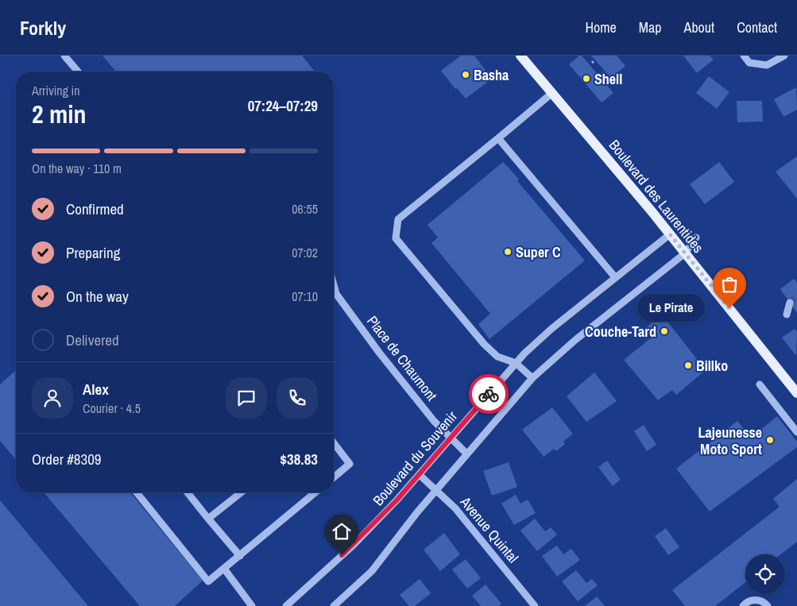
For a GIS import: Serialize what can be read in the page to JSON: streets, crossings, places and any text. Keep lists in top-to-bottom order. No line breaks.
{"streets":{"main road":["Boulevard des Laurentides"],"street":["Place de Chaumont","Boulevard du Souvenir","Avenue Quintal"]},"crossings":[["Boulevard des Laurentides","Boulevard du Souvenir"],["Place de Chaumont","Boulevard du Souvenir"],["Boulevard du Souvenir","Avenue Quintal"]],"places":["Basha","Shell","Super C","Le Pirate","Couche-Tard","Billko","Lajeunesse Moto Sport"],"page":{"header":"Forkly","nav":["Home","Map","About","Contact"],"heading":["2 min","Arriving in","07:24–07:29"],"panel":["Alex","Courier · 4.5","Order #8309","$38.83"],"bar":"On the way · 110 m","list":[["Confirmed","06:55"],["Preparing","07:02"],["On the way","07:10"],"Delivered"],"bubble":"Le Pirate"}}
